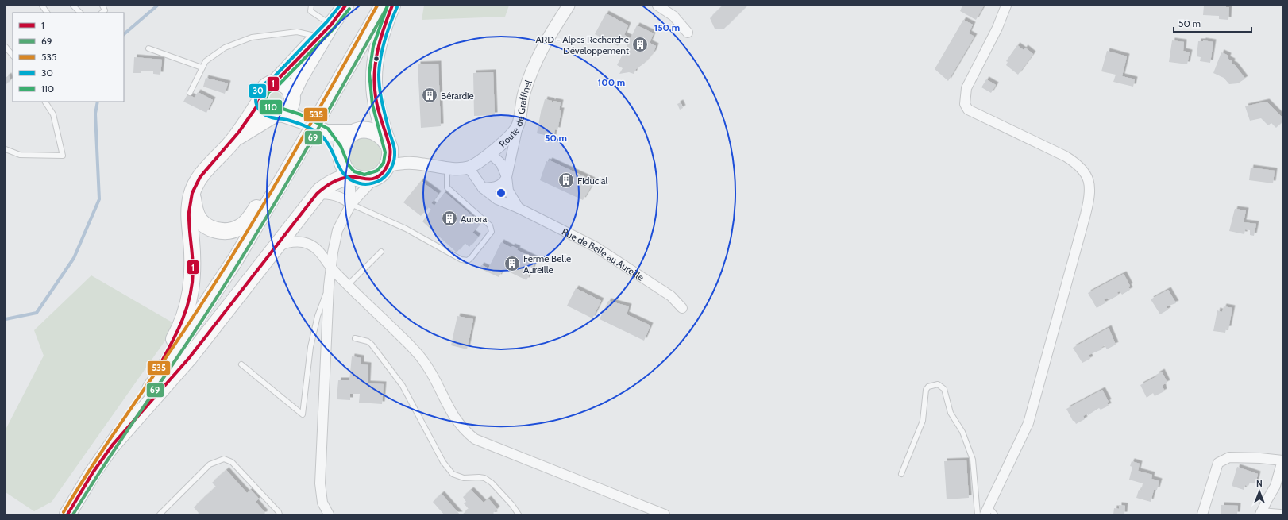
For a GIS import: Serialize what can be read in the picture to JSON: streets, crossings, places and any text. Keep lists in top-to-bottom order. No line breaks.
{"streets":{"street":["Route de Graffinel","Rue de Belle au Aureille"]},"crossings":[["Route de Graffinel","Rue de Belle au Aureille"]],"places":{"building":["ARD - Alpes Recherche Développement","Bérardie","Fiducial","Aurora","Ferme Belle Aureille"]},"lines":["transit line 1","transit line 535","transit line 30","transit line 110","transit line 69"],"legend":["1","69","535","30","110"],"scale_bar":"50 m","north":"top","rings":["150 m","100 m","50 m"]}
